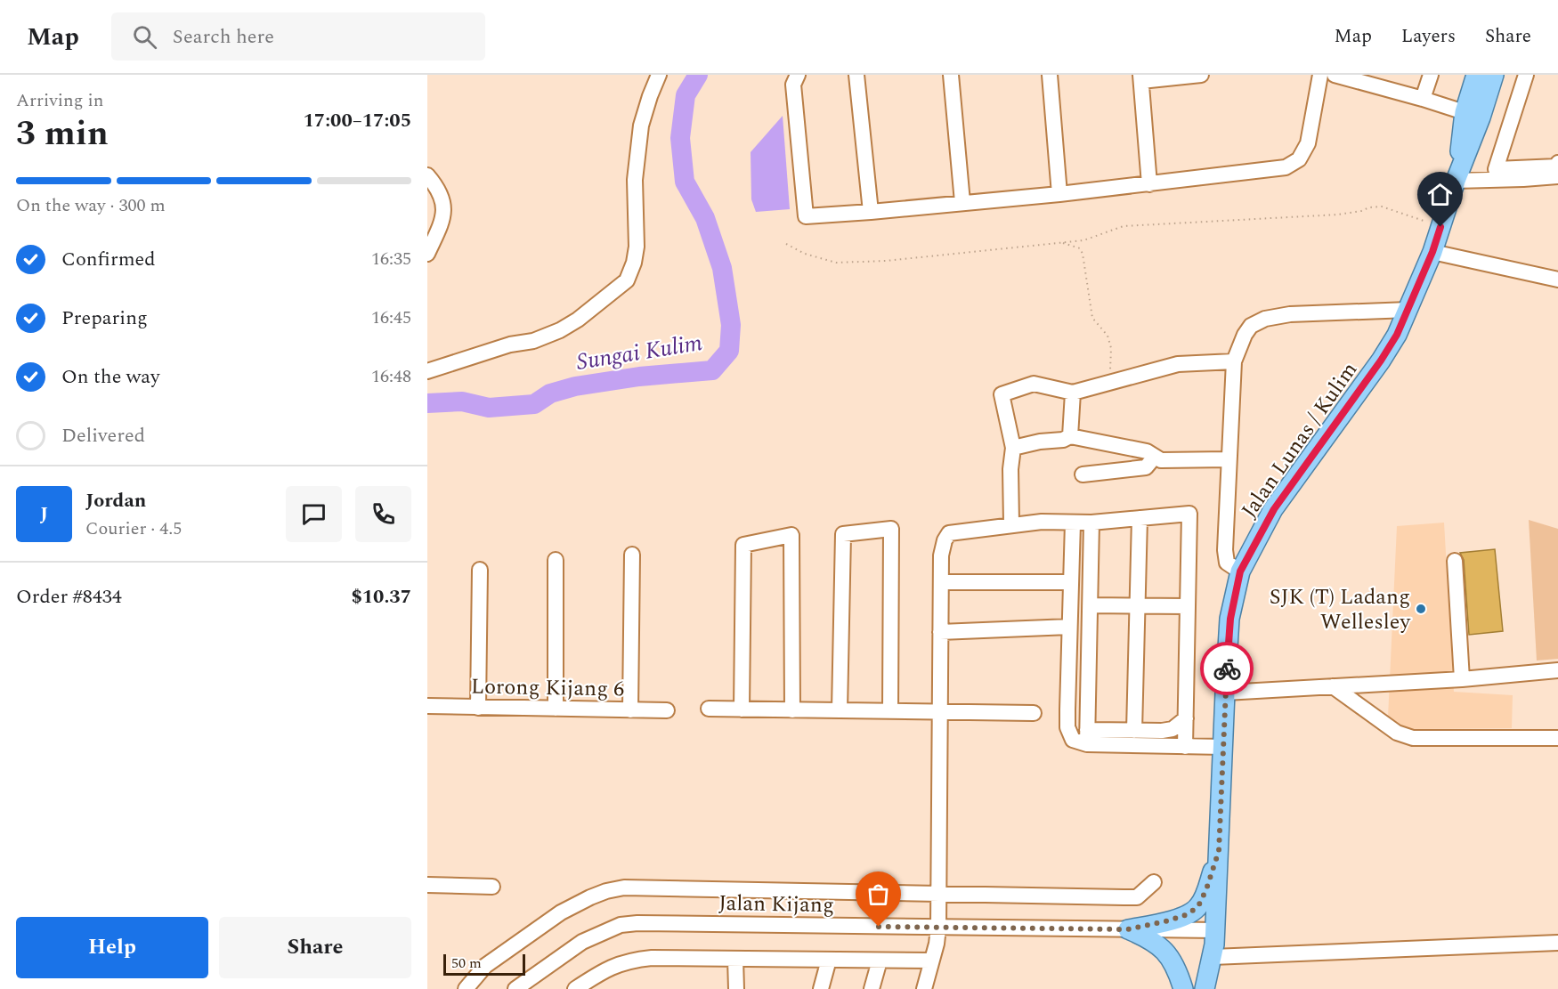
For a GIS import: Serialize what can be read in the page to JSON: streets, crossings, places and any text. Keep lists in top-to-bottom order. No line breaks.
{"streets":{"main road":["Jalan Lunas / Kulim"],"street":["Lorong Kijang 6","Jalan Kijang"]},"crossings":[["Jalan Lunas / Kulim","Jalan Kijang"]],"water":["Sungai Kulim"],"places":["SJK (T) Ladang Wellesley"],"scale_bar":"50 m","page":{"header":"Map","search":"Search here","nav":["Map","Layers","Share"],"heading":["3 min","Arriving in","17:00–17:05"],"panel":["Jordan","Courier · 4.5","Order #8434","$10.37"],"bar":"On the way · 300 m","list":[["Confirmed","16:35"],["Preparing","16:45"],["On the way","16:48"],"Delivered"],"round":"J","buttons":["Help","Share"],"scale":"50 m"}}
